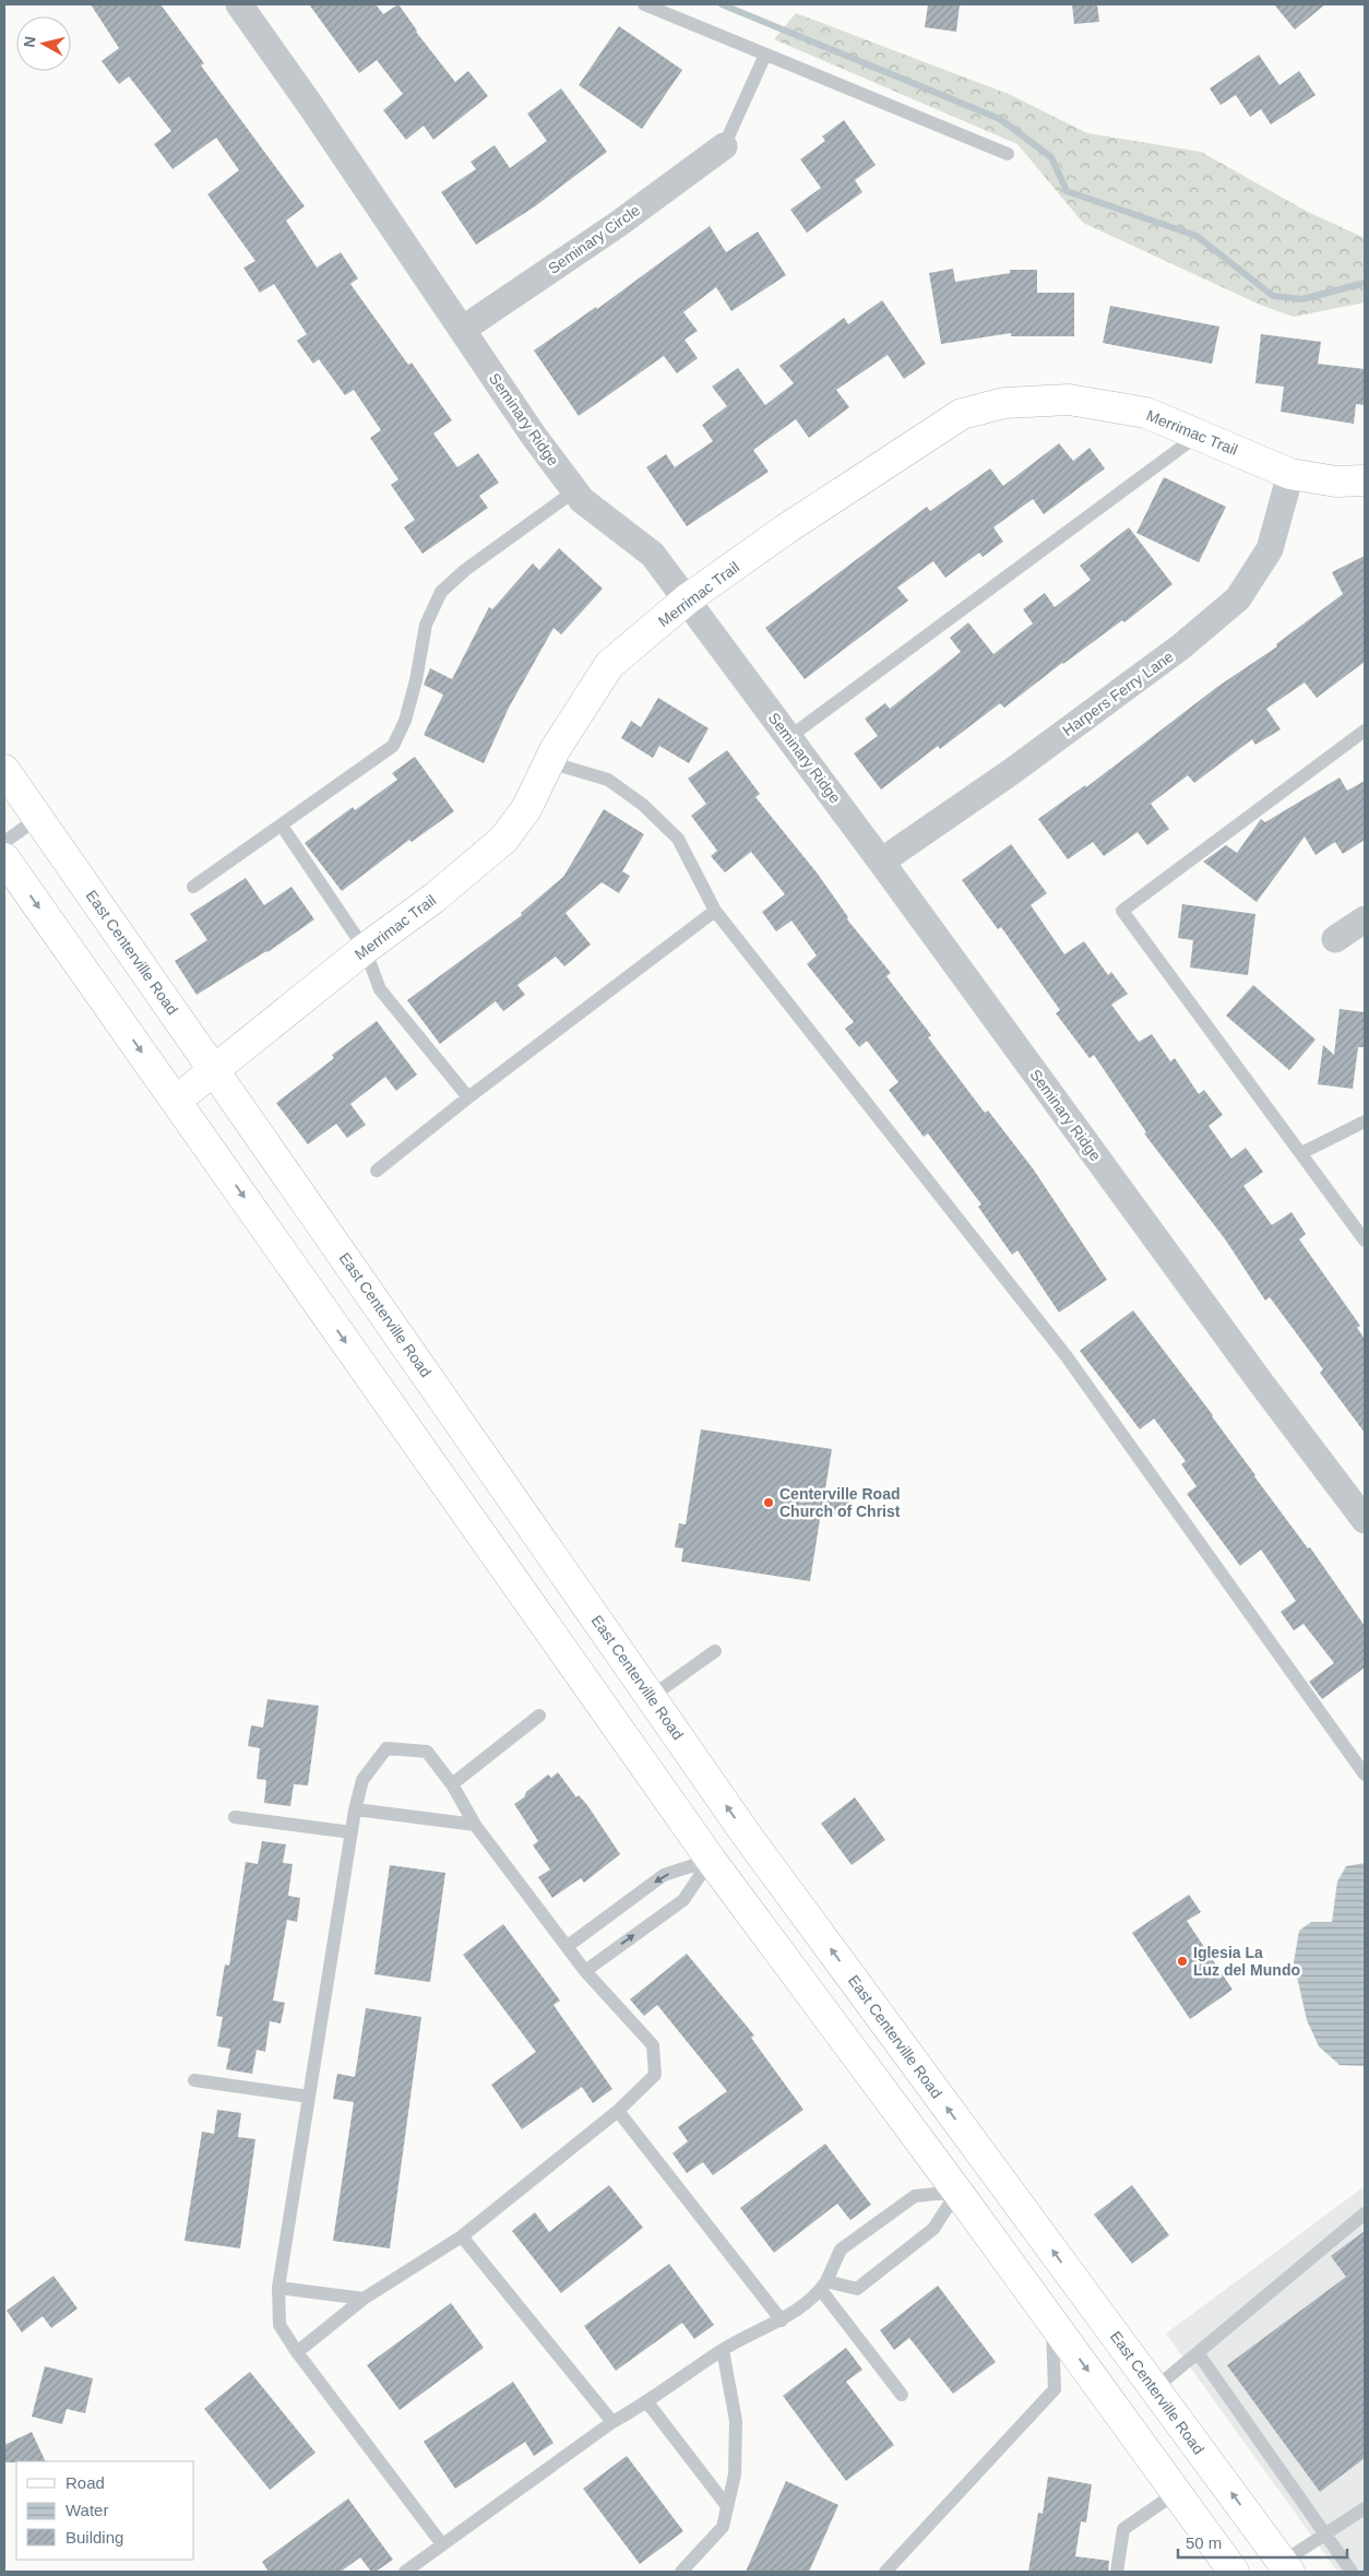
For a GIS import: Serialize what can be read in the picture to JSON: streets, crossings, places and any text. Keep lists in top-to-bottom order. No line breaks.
{"streets":{"main road":["Merrimac Trail","East Centerville Road"],"street":["Seminary Circle","Seminary Ridge","Harpers Ferry Lane"]},"crossings":[["Seminary Circle","Seminary Ridge"],["Seminary Ridge","Merrimac Trail"],["Seminary Ridge","Harpers Ferry Lane"],["Merrimac Trail","Harpers Ferry Lane"],["Merrimac Trail","East Centerville Road"]],"places":["Centerville Road Church of Christ","Iglesia La Luz del Mundo"],"legend":["Road","Water","Building"],"scale_bar":"50 m","north":"left"}
